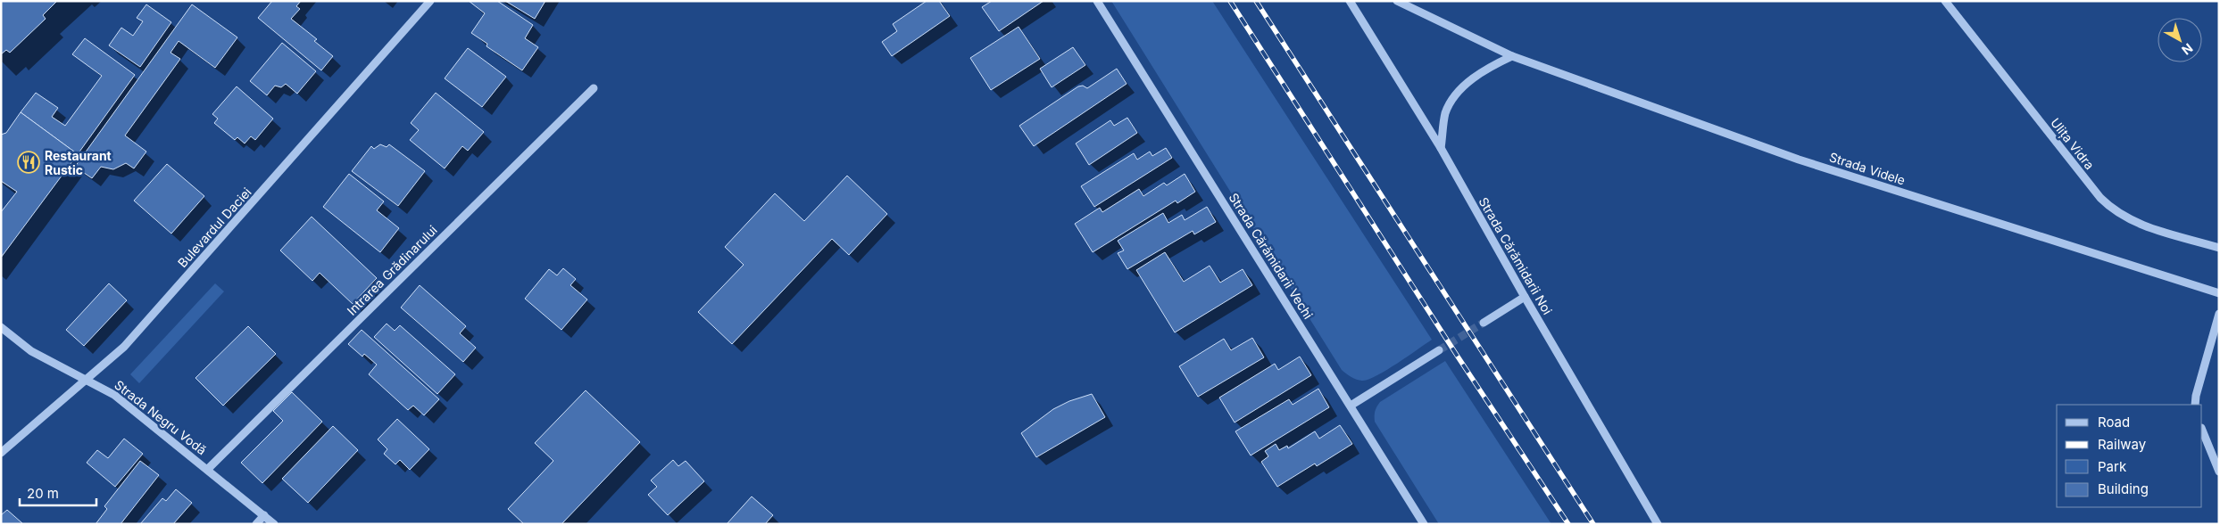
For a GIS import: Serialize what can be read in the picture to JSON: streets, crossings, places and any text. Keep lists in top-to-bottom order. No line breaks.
{"streets":{"street":["Ulița Vidra","Strada Videle","Bulevardul Daciei","Strada Cărămidarii Vechi","Strada Cărămidarii Noi","Intrarea Grădinarului","Strada Negru Vodă"]},"crossings":[["Bulevardul Daciei","Strada Negru Vodă"],["Intrarea Grădinarului","Strada Negru Vodă"]],"places":{"restaurant":["Restaurant Rustic"]},"legend":["Road","Railway","Park","Building"],"scale_bar":"20 m","north":"bottom right"}
